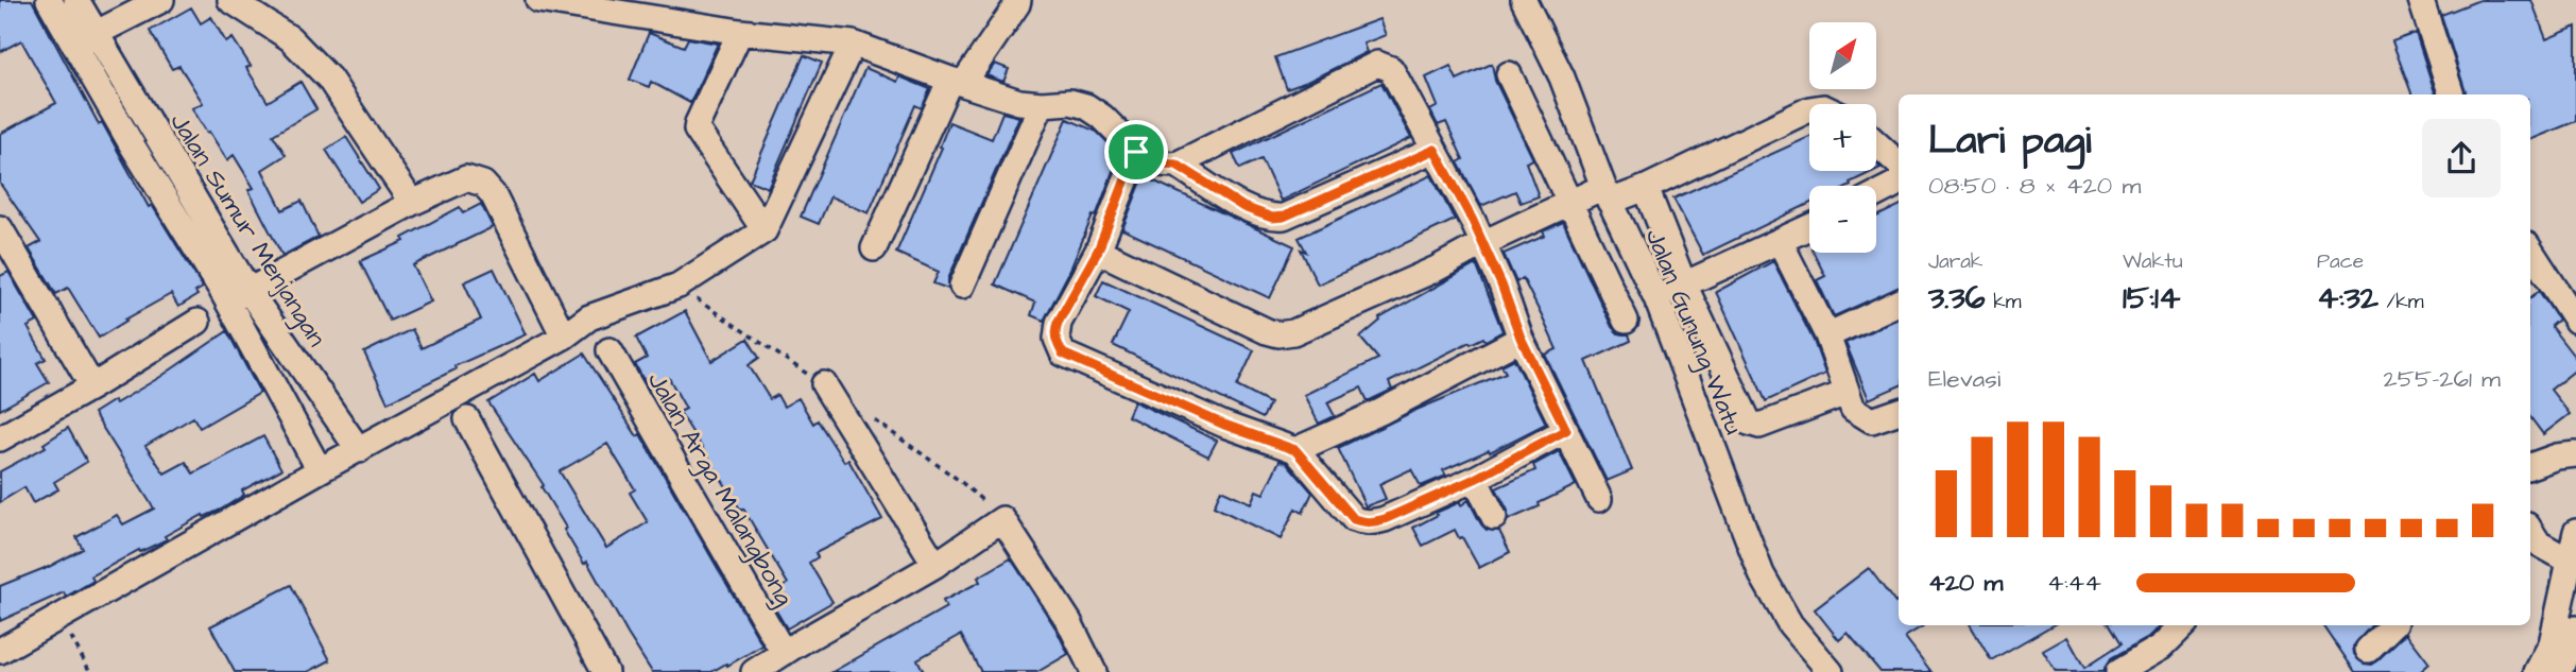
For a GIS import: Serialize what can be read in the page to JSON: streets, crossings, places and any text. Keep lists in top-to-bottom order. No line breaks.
{"streets":{"street":["Jalan Sumur Menjangan","Jalan Gunung Watu","Jalan Arga Malangbong"]},"north":"top right","page":{"map_buttons":["+","−"],"heading":["Lari pagi","08:50 · 8 × 420 m"],"stats":[["Jarak","3.36 km"],["Waktu","15:14"],["Pace","4:32 /km"]],"chart":["Elevasi","255–261 m"],"list":[{"name":"420 m","note":"4:44"}]}}
